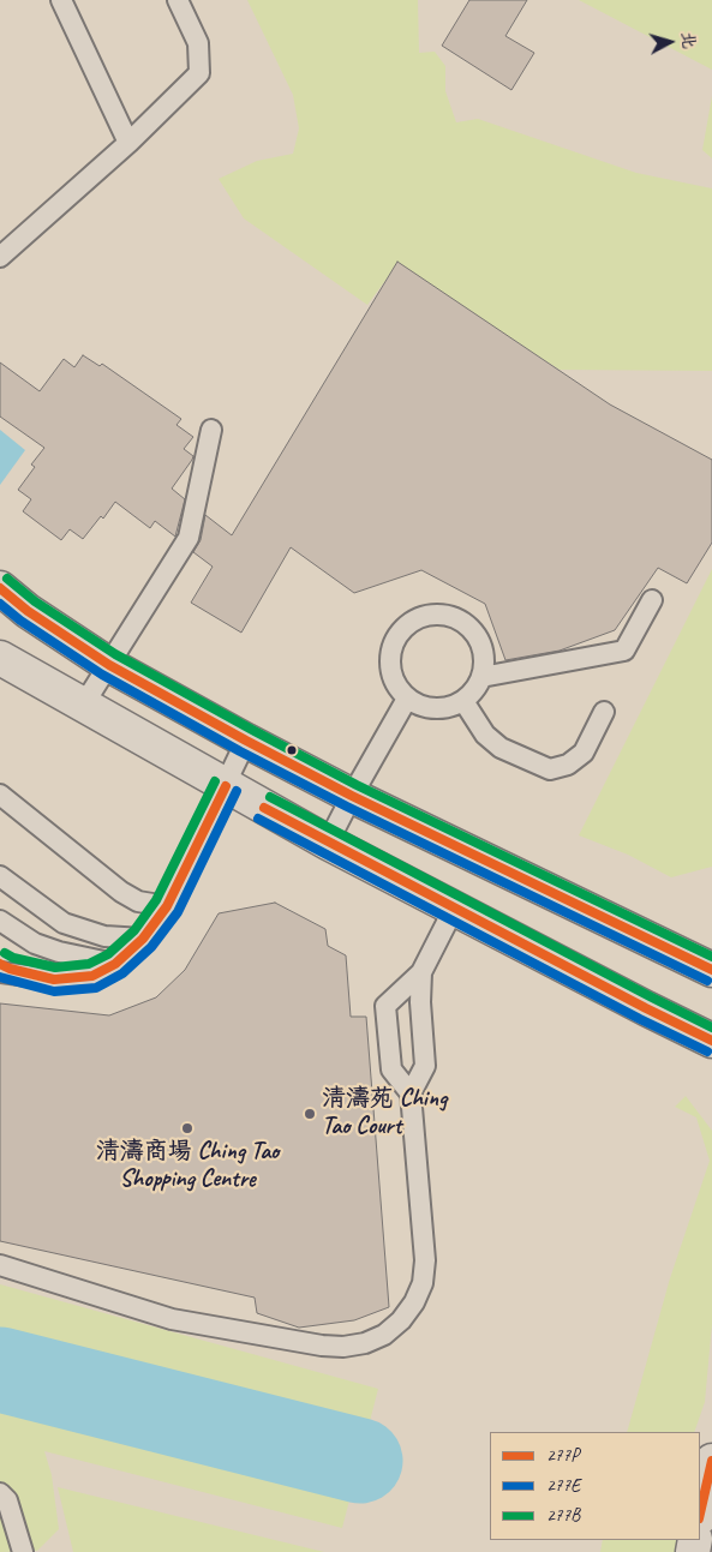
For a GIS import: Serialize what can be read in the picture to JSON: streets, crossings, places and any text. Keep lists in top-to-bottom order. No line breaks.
{"places":["清濤苑 Ching Tao Court","清濤商場 Ching Tao Shopping Centre"],"lines":["transit line 277B","transit line 277P","transit line 277E"],"legend":["277P","277E","277B"],"north":"right"}
